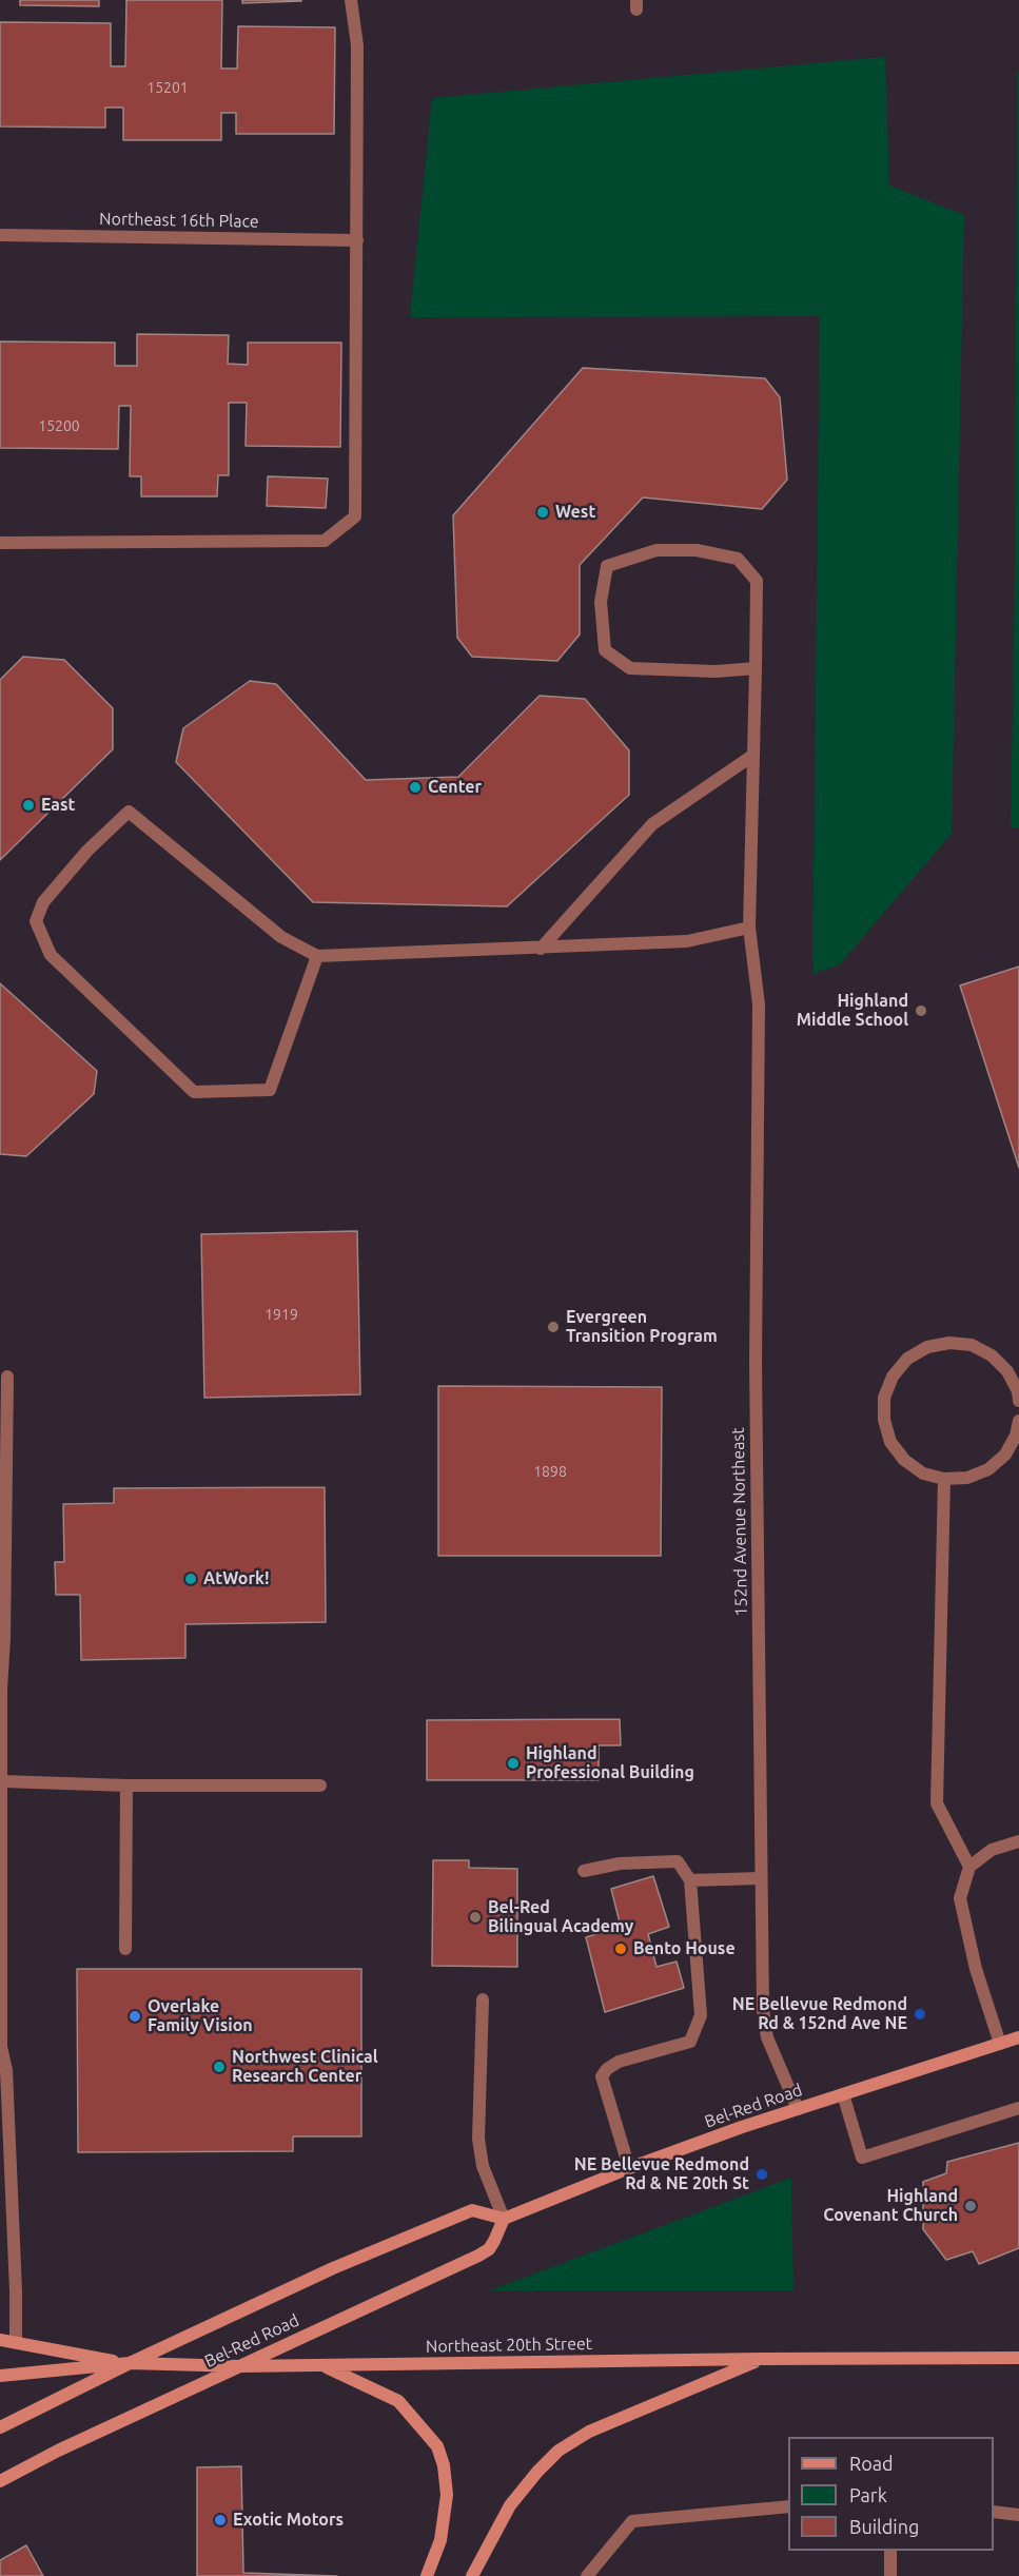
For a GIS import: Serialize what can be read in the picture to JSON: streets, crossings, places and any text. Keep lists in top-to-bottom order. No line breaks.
{"streets":{"main road":["Bel-Red Road","Northeast 20th Street"],"street":["Northeast 16th Place","152nd Avenue Northeast"]},"crossings":[["152nd Avenue Northeast","Bel-Red Road"],["Bel-Red Road","Northeast 20th Street"]],"places":["West","Center","East","Highland Middle School","Evergreen Transition Program","AtWork!","Highland Professional Building","Bel-Red Bilingual Academy","Bento House","NE Bellevue Redmond Rd & 152nd Ave NE","Overlake Family Vision","Northwest Clinical Research Center","NE Bellevue Redmond Rd & NE 20th St","Highland Covenant Church","Exotic Motors"],"house_numbers":["15201","15200","1919","1898"],"legend":["Road","Park","Building"]}
